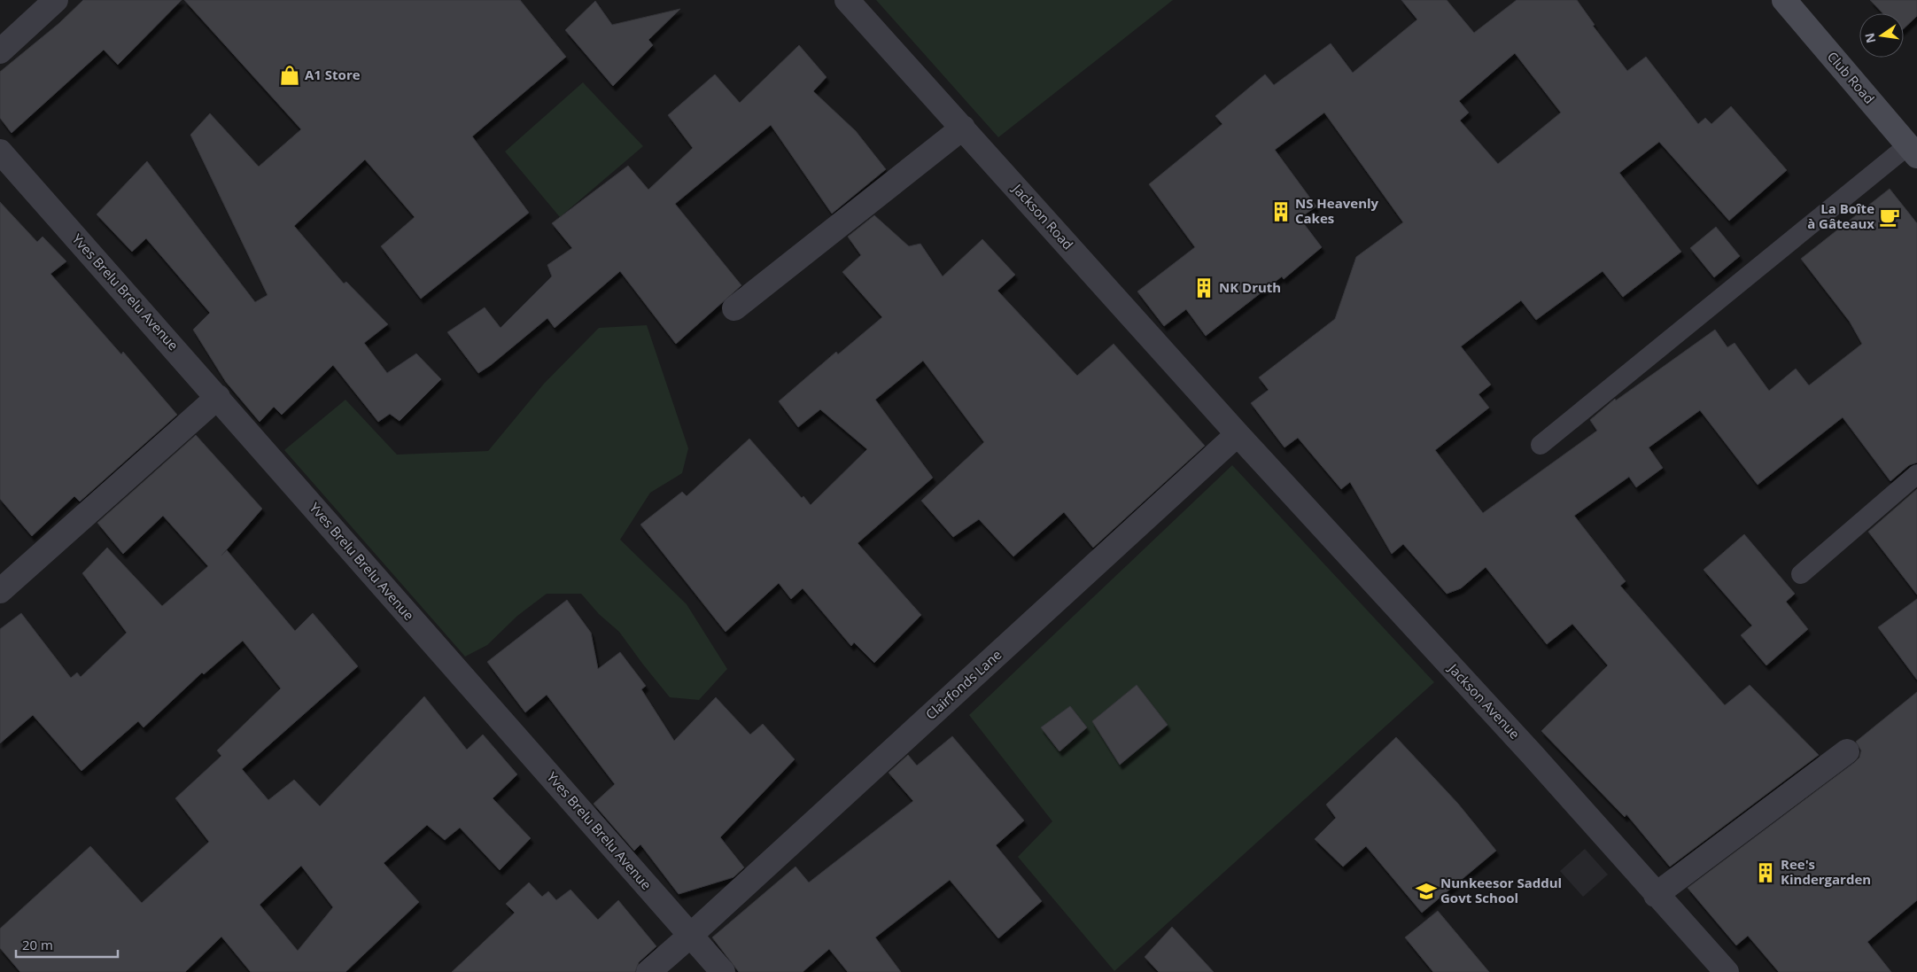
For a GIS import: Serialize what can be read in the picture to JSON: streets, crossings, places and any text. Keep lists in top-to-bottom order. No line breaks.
{"streets":{"street":["Club Road","Jackson Road","Yves Brelu Brelu Avenue","Clairfonds Lane","Jackson Avenue"]},"crossings":[["Jackson Road","Clairfonds Lane"],["Jackson Road","Jackson Avenue"],["Yves Brelu Brelu Avenue","Clairfonds Lane"],["Clairfonds Lane","Jackson Avenue"]],"places":{"shop":["A1 Store"],"building":["NS Heavenly Cakes","NK Druth","Ree's Kindergarden"],"cafe":["La Boîte à Gâteaux"],"school or university":["Nunkeesor Saddul Govt School"]},"scale_bar":"20 m","north":"left"}
